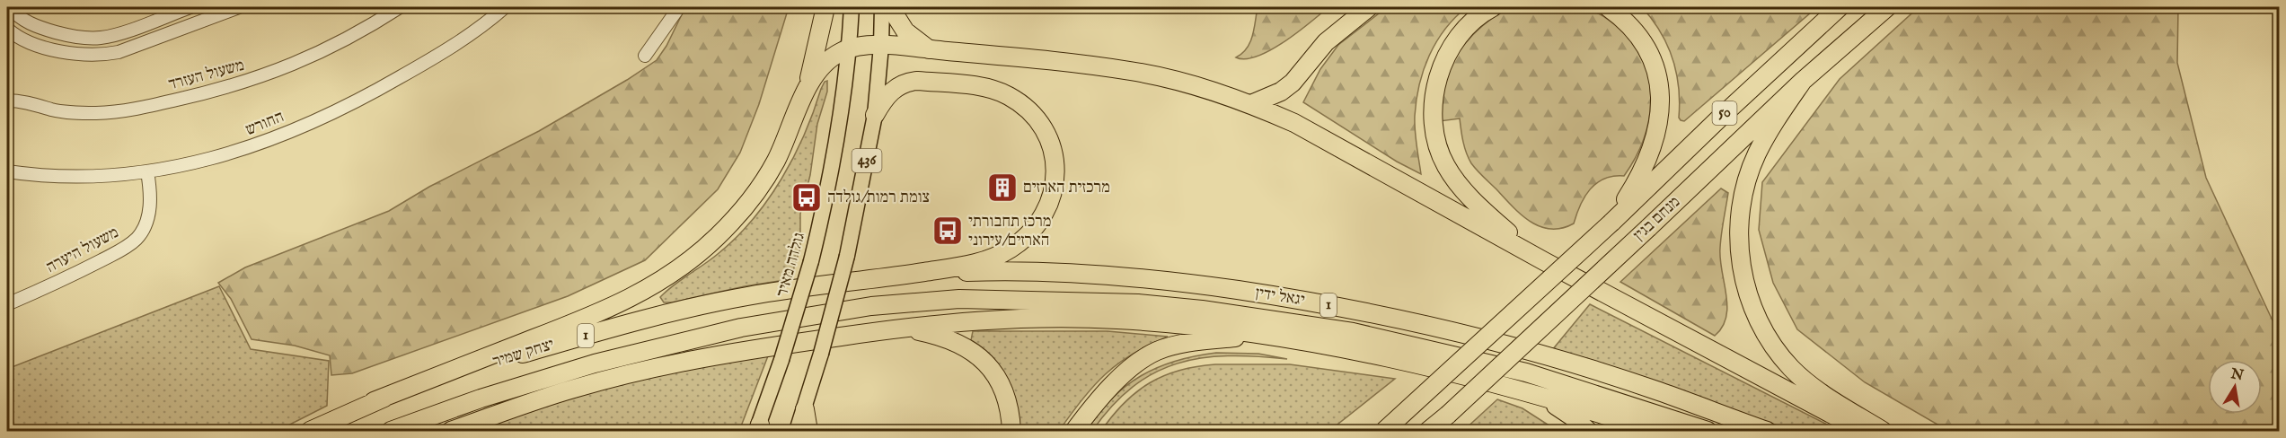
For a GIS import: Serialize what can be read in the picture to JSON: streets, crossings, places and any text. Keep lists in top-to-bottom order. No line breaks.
{"streets":{"highway":["50","מנחם בגין","יגאל ידין","1","יצחק שמיר"],"main road":["436","גולדה מאיר"],"street":["משעול העזרד","החורש","משעול היערה"]},"crossings":[["החורש","משעול היערה"],["יגאל ידין","יצחק שמיר"]],"places":{"building":["מרכזית הארזים"],"bus stop":["צומת רמות/גולדה","מרכז תחבורתי הארזים/עירוני"]},"north":"top"}
